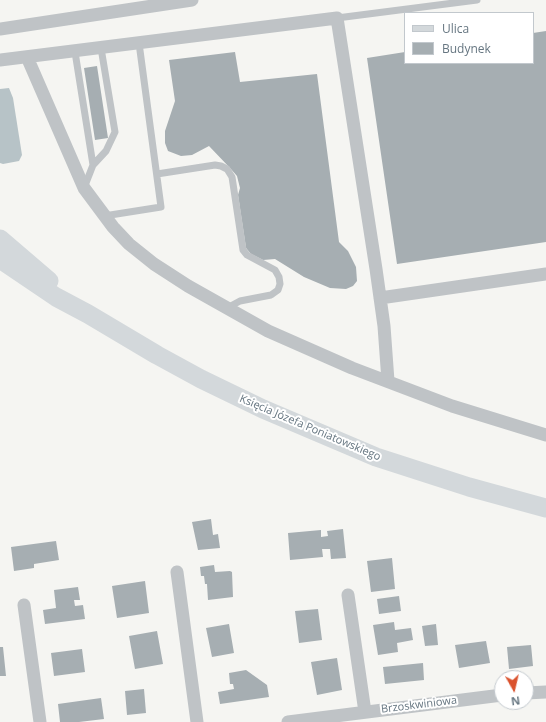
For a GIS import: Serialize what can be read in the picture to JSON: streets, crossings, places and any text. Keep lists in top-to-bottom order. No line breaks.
{"streets":{"main road":["Księcia Józefa Poniatowskiego"],"street":["Brzoskwiniowa"]},"legend":["Ulica","Budynek"],"north":"bottom"}
